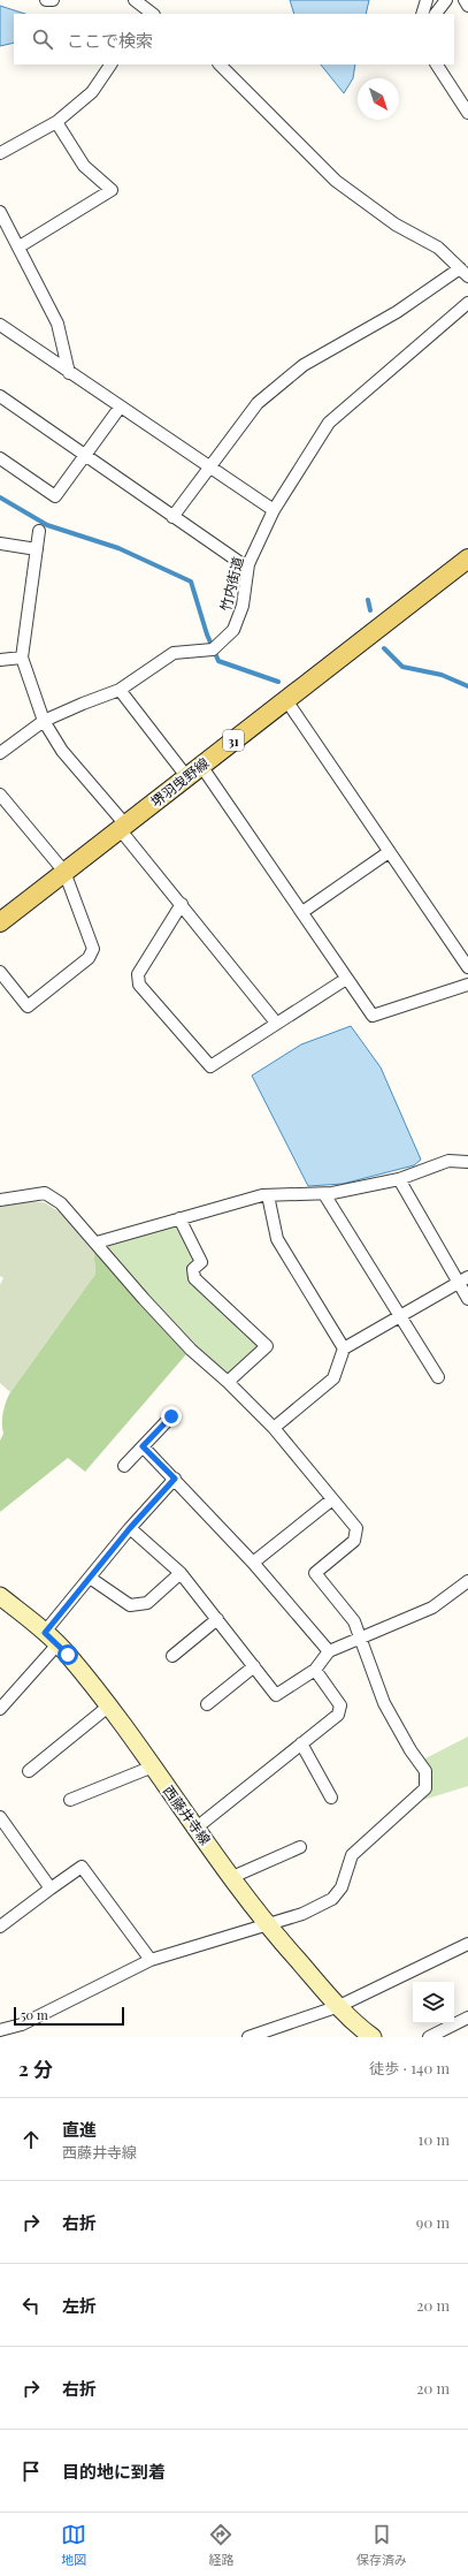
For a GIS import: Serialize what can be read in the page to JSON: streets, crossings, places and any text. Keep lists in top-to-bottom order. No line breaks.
{"streets":{"main road":["31","堺羽曳野線","西藤井寺線"],"street":["竹内街道"]},"scale_bar":"50 m","north":"bottom right","page":{"search":"ここで検索","scale":"50 m","heading":["2 分","徒歩 · 140 m"],"list":[["直進","西藤井寺線","10 m"],["右折","90 m"],["左折","20 m"],["右折","20 m"],"目的地に到着"],"nav":["地図","経路","保存済み"]}}
